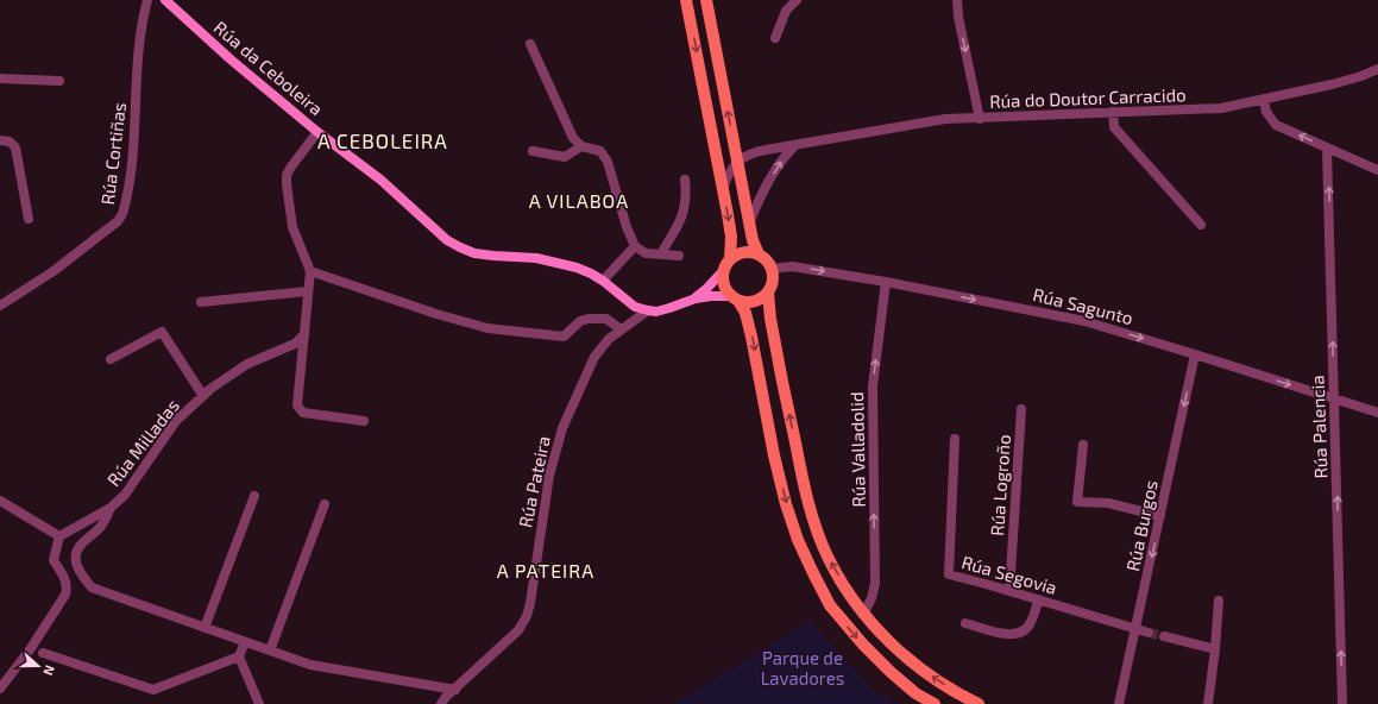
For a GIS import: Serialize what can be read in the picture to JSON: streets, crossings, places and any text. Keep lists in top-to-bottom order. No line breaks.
{"streets":{"street":["Rúa da Ceboleira","Rúa do Doutor Carracido","Rúa Cortiñas","Rúa Sagunto","Rúa Palencia","Rúa Milladas","Rúa Valladolid","Rúa Pateira","Rúa Logroño","Rúa Burgos","Rúa Segovia"]},"crossings":[["Rúa da Ceboleira","Rúa Pateira"],["Rúa Sagunto","Rúa Palencia"],["Rúa Sagunto","Rúa Valladolid"],["Rúa Sagunto","Rúa Pateira"],["Rúa Sagunto","Rúa Burgos"],["Rúa Logroño","Rúa Segovia"],["Rúa Burgos","Rúa Segovia"]],"one_way":["Rúa Sagunto","Rúa Palencia","Rúa Valladolid","Rúa Burgos"],"districts":["A CEBOLEIRA","A VILABOA","A PATEIRA"],"parks":["Parque de Lavadores"],"north":"right"}
